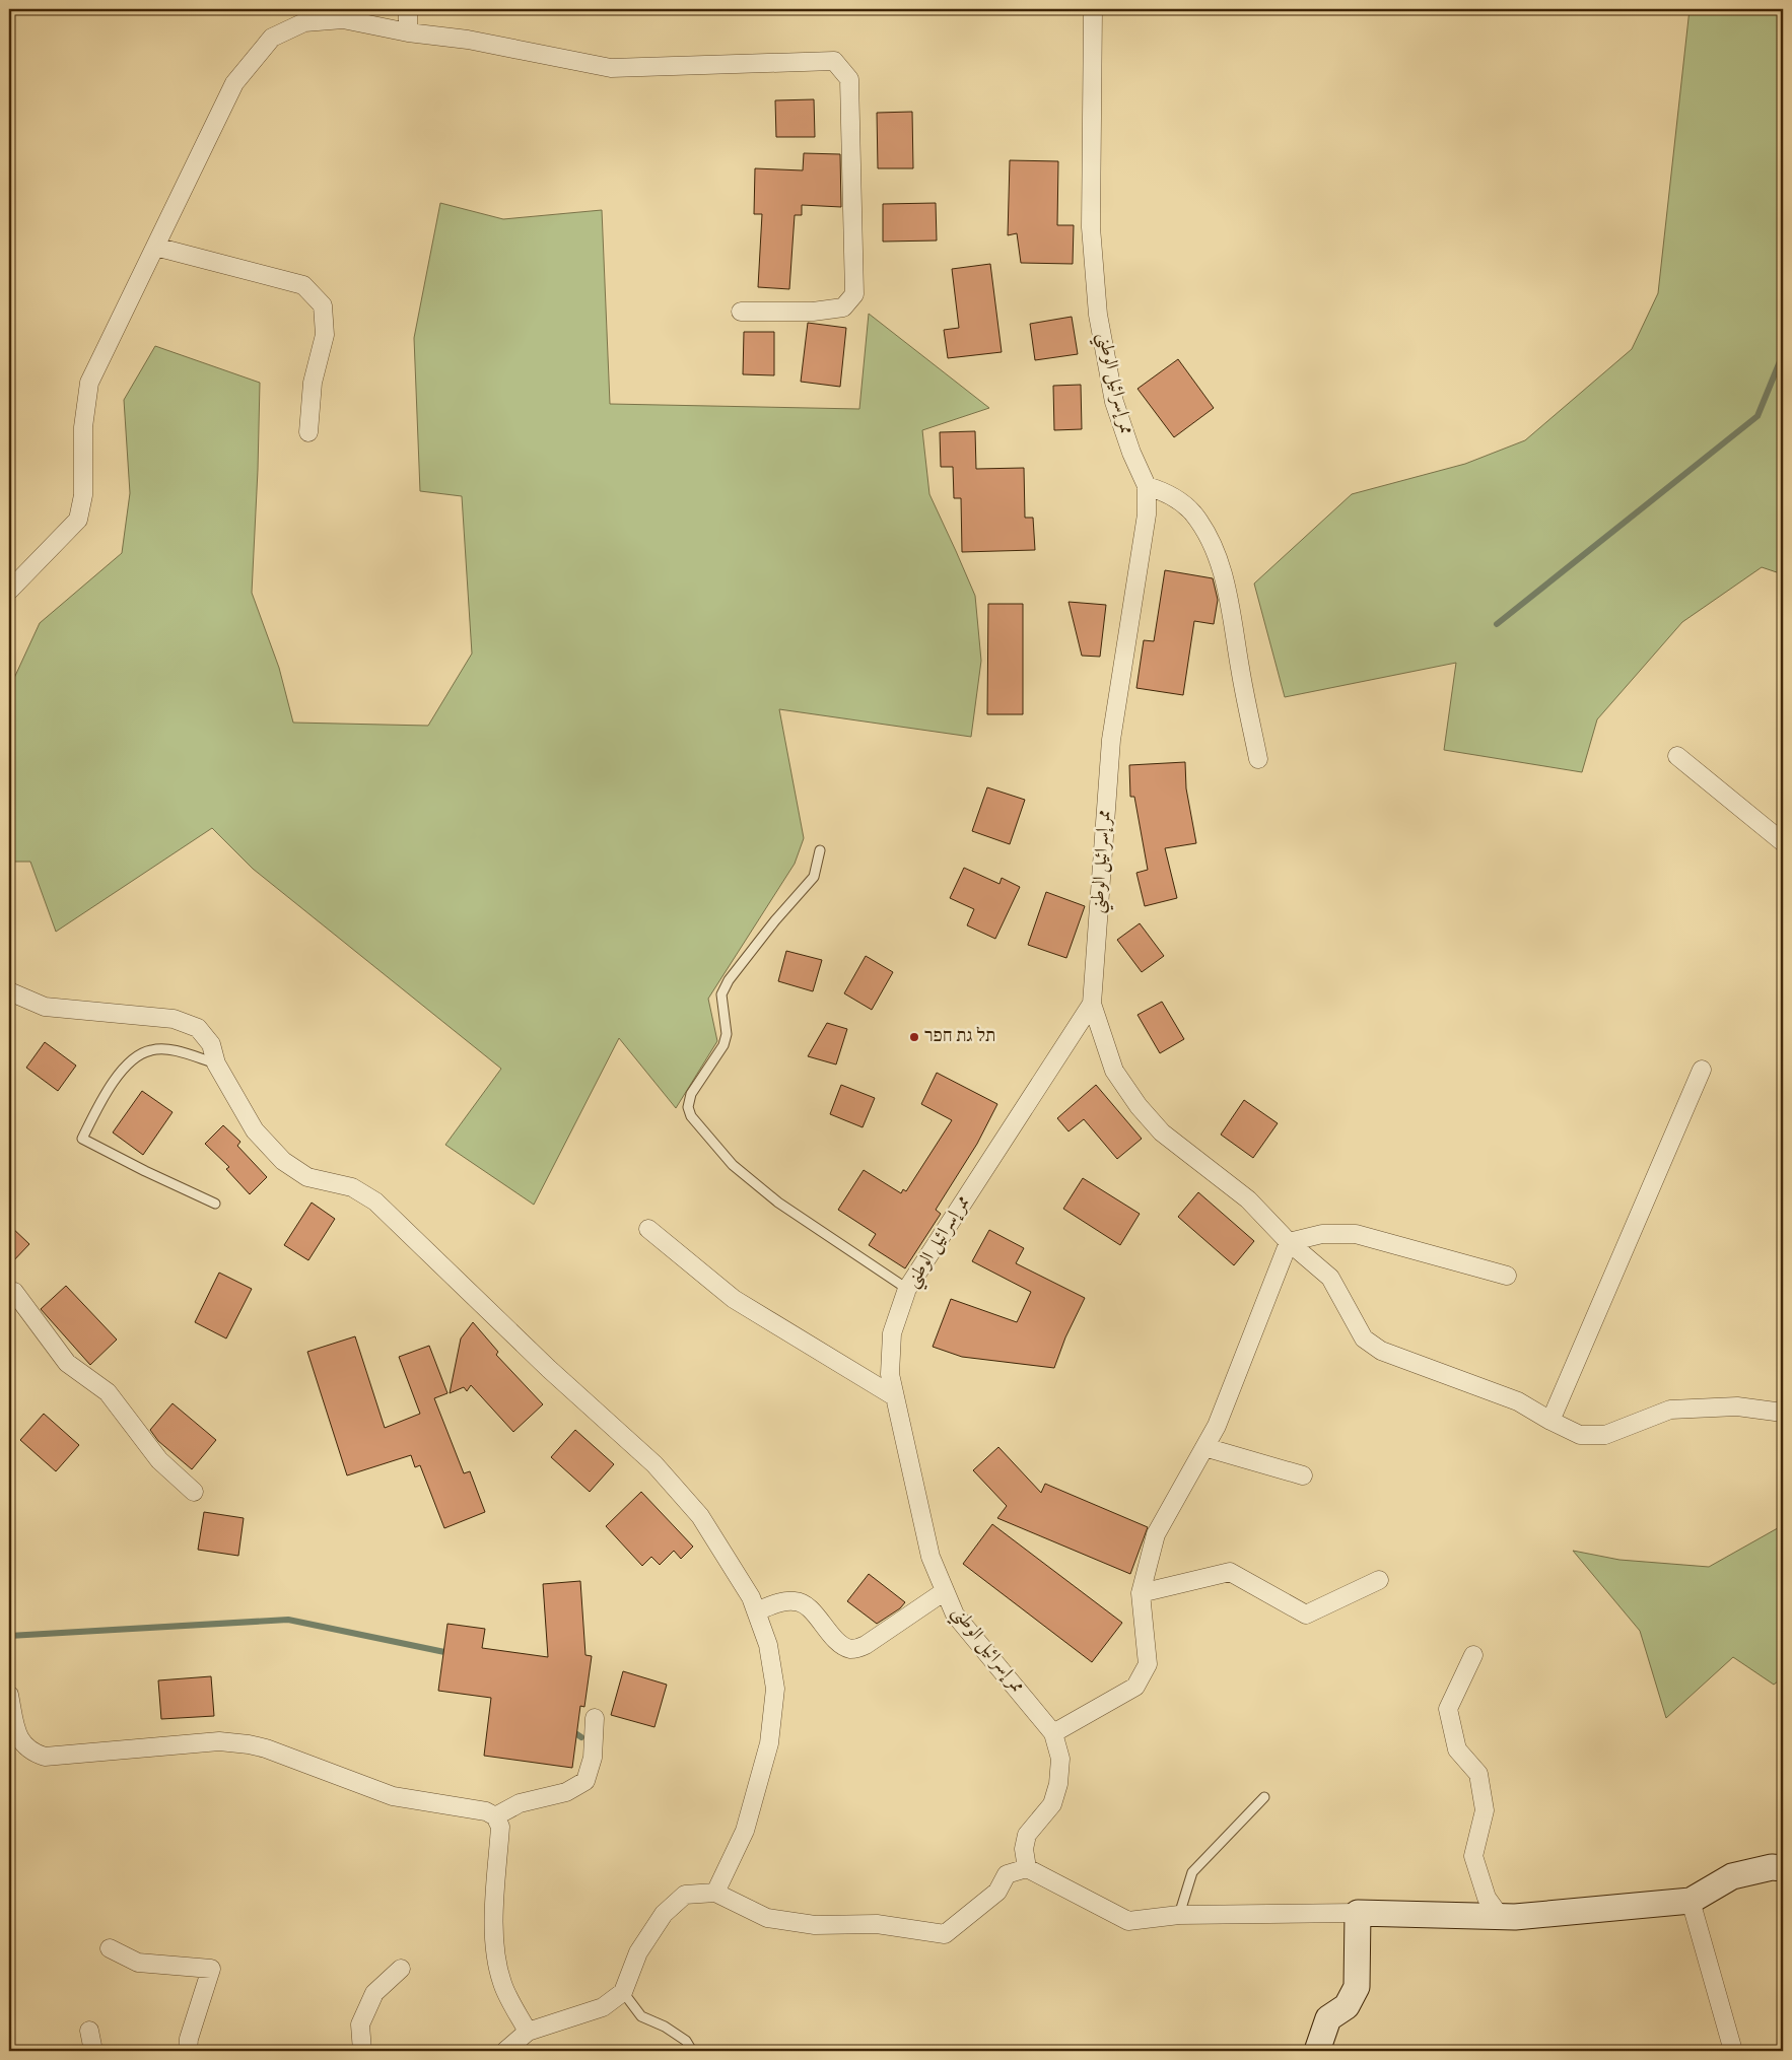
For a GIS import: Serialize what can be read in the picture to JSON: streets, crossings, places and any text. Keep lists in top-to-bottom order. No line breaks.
{"streets":{"street":["ممر إسرائيل الوطني"]},"places":["תל גת חפר"]}
